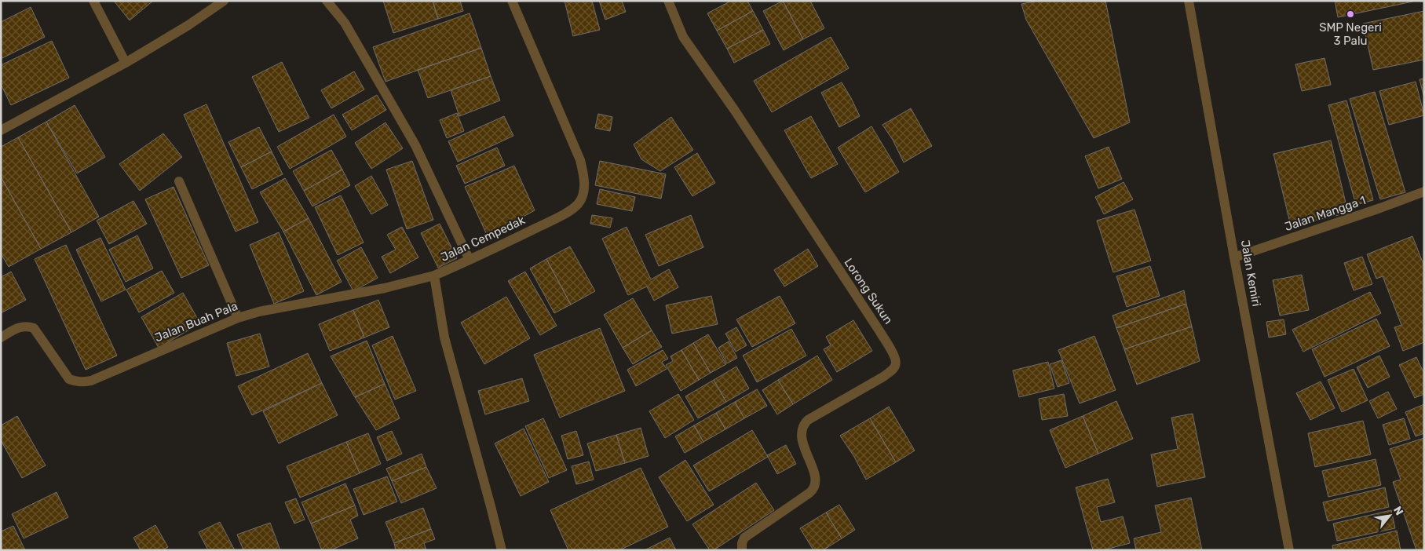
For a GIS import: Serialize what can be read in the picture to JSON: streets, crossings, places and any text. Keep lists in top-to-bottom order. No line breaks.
{"streets":{"street":["Jalan Mangga 1","Jalan Cempedak","Jalan Kemiri","Lorong Sukun","Jalan Buah Pala"]},"crossings":[["Jalan Mangga 1","Jalan Kemiri"],["Jalan Cempedak","Jalan Buah Pala"]],"places":["SMP Negeri 3 Palu"],"north":"top right"}
